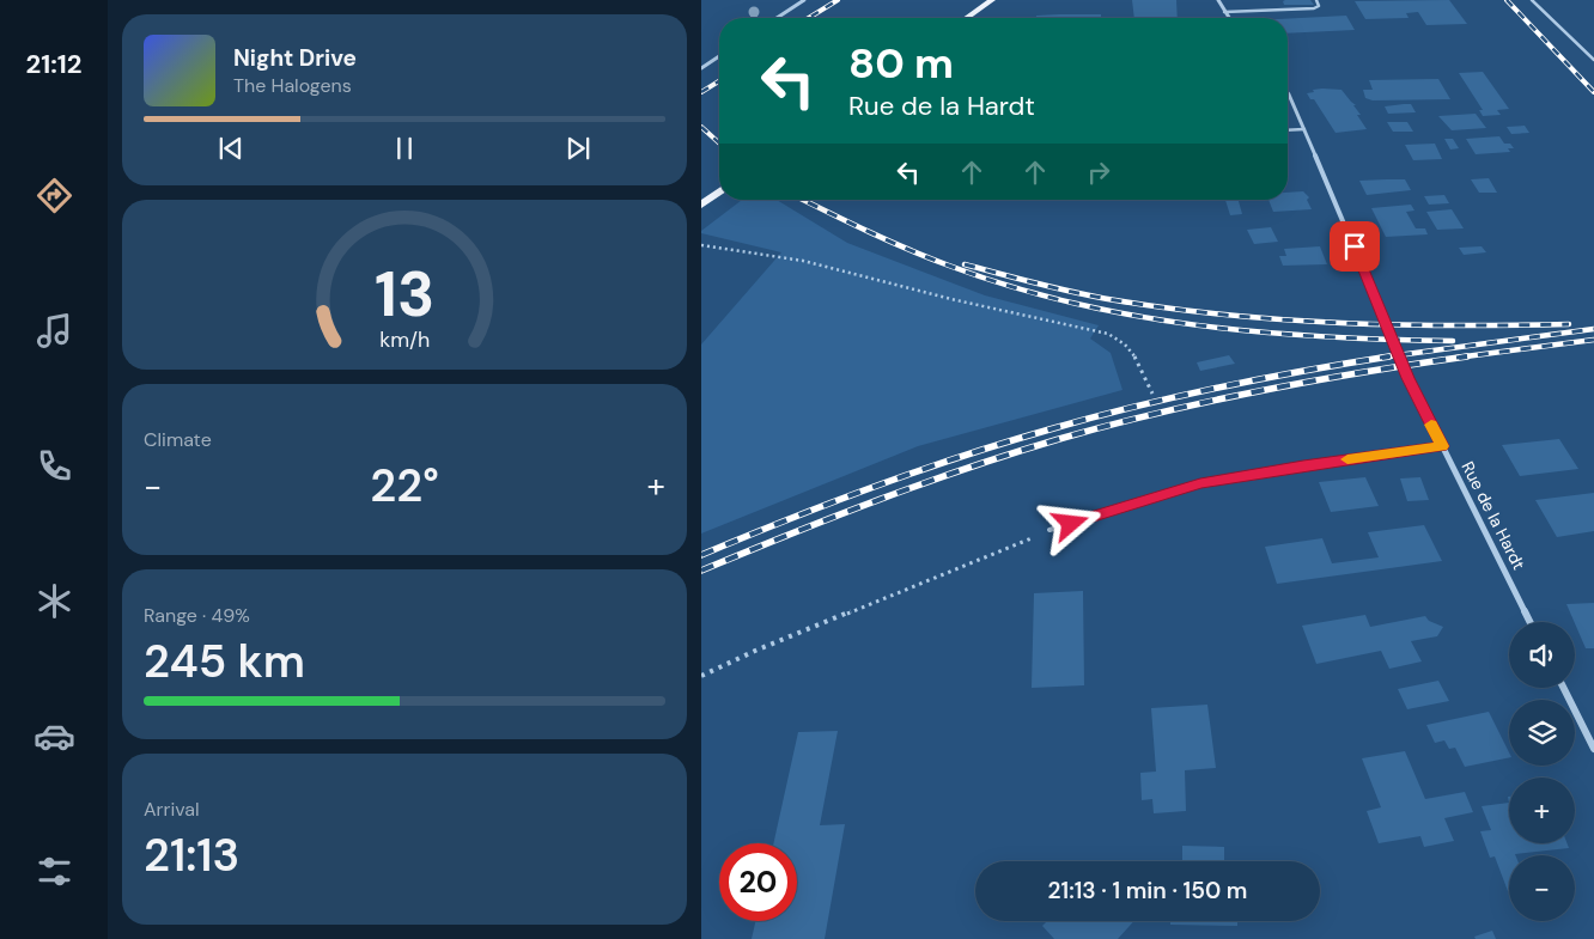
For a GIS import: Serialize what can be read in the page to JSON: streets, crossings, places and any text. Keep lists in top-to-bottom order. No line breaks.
{"streets":{"street":["Rue de la Hardt"]},"page":{"tabs":"21:12","turn":["80 m","Rue de la Hardt"],"song":["Night Drive","The Halogens"],"tile":["Climate",["Range · 49%","245 km"],["Arrival","21:13"]],"heat":["−","22°","+"],"map_buttons":["+","−"],"limit":"20","trip":"21:13 · 1 min · 150 m","gauge":["13","km/h"]}}
